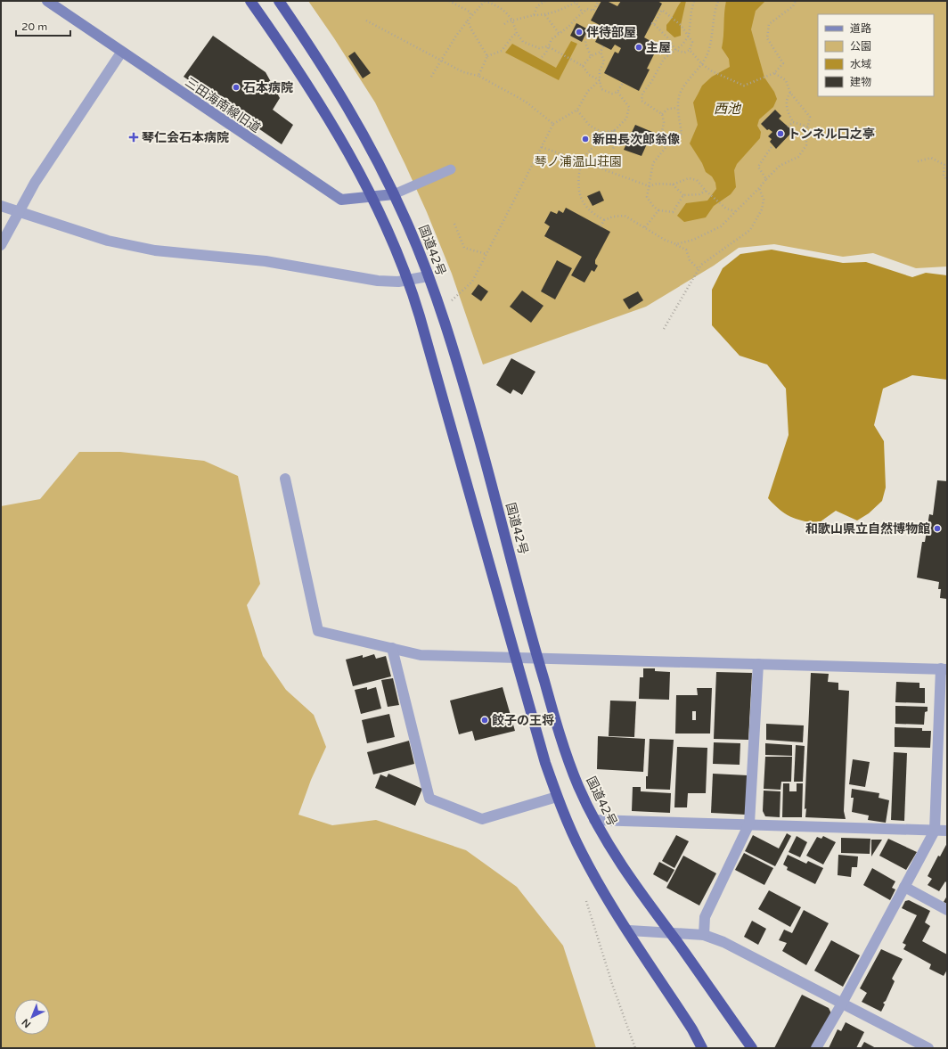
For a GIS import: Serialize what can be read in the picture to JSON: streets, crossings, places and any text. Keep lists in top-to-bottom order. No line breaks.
{"streets":{"highway":["国道42号"],"street":["三田海南線旧道"]},"crossings":[["三田海南線旧道","国道42号"]],"water":["西池"],"parks":["琴ノ浦温山荘園"],"places":{"other":["伴待部屋","主屋","石本病院","トンネル口之亭","新田長次郎翁像","和歌山県立自然博物館","餃子の王将"],"health":["琴仁会石本病院"]},"legend":["道路","公園","水域","建物"],"scale_bar":"20 m","north":"bottom left"}
